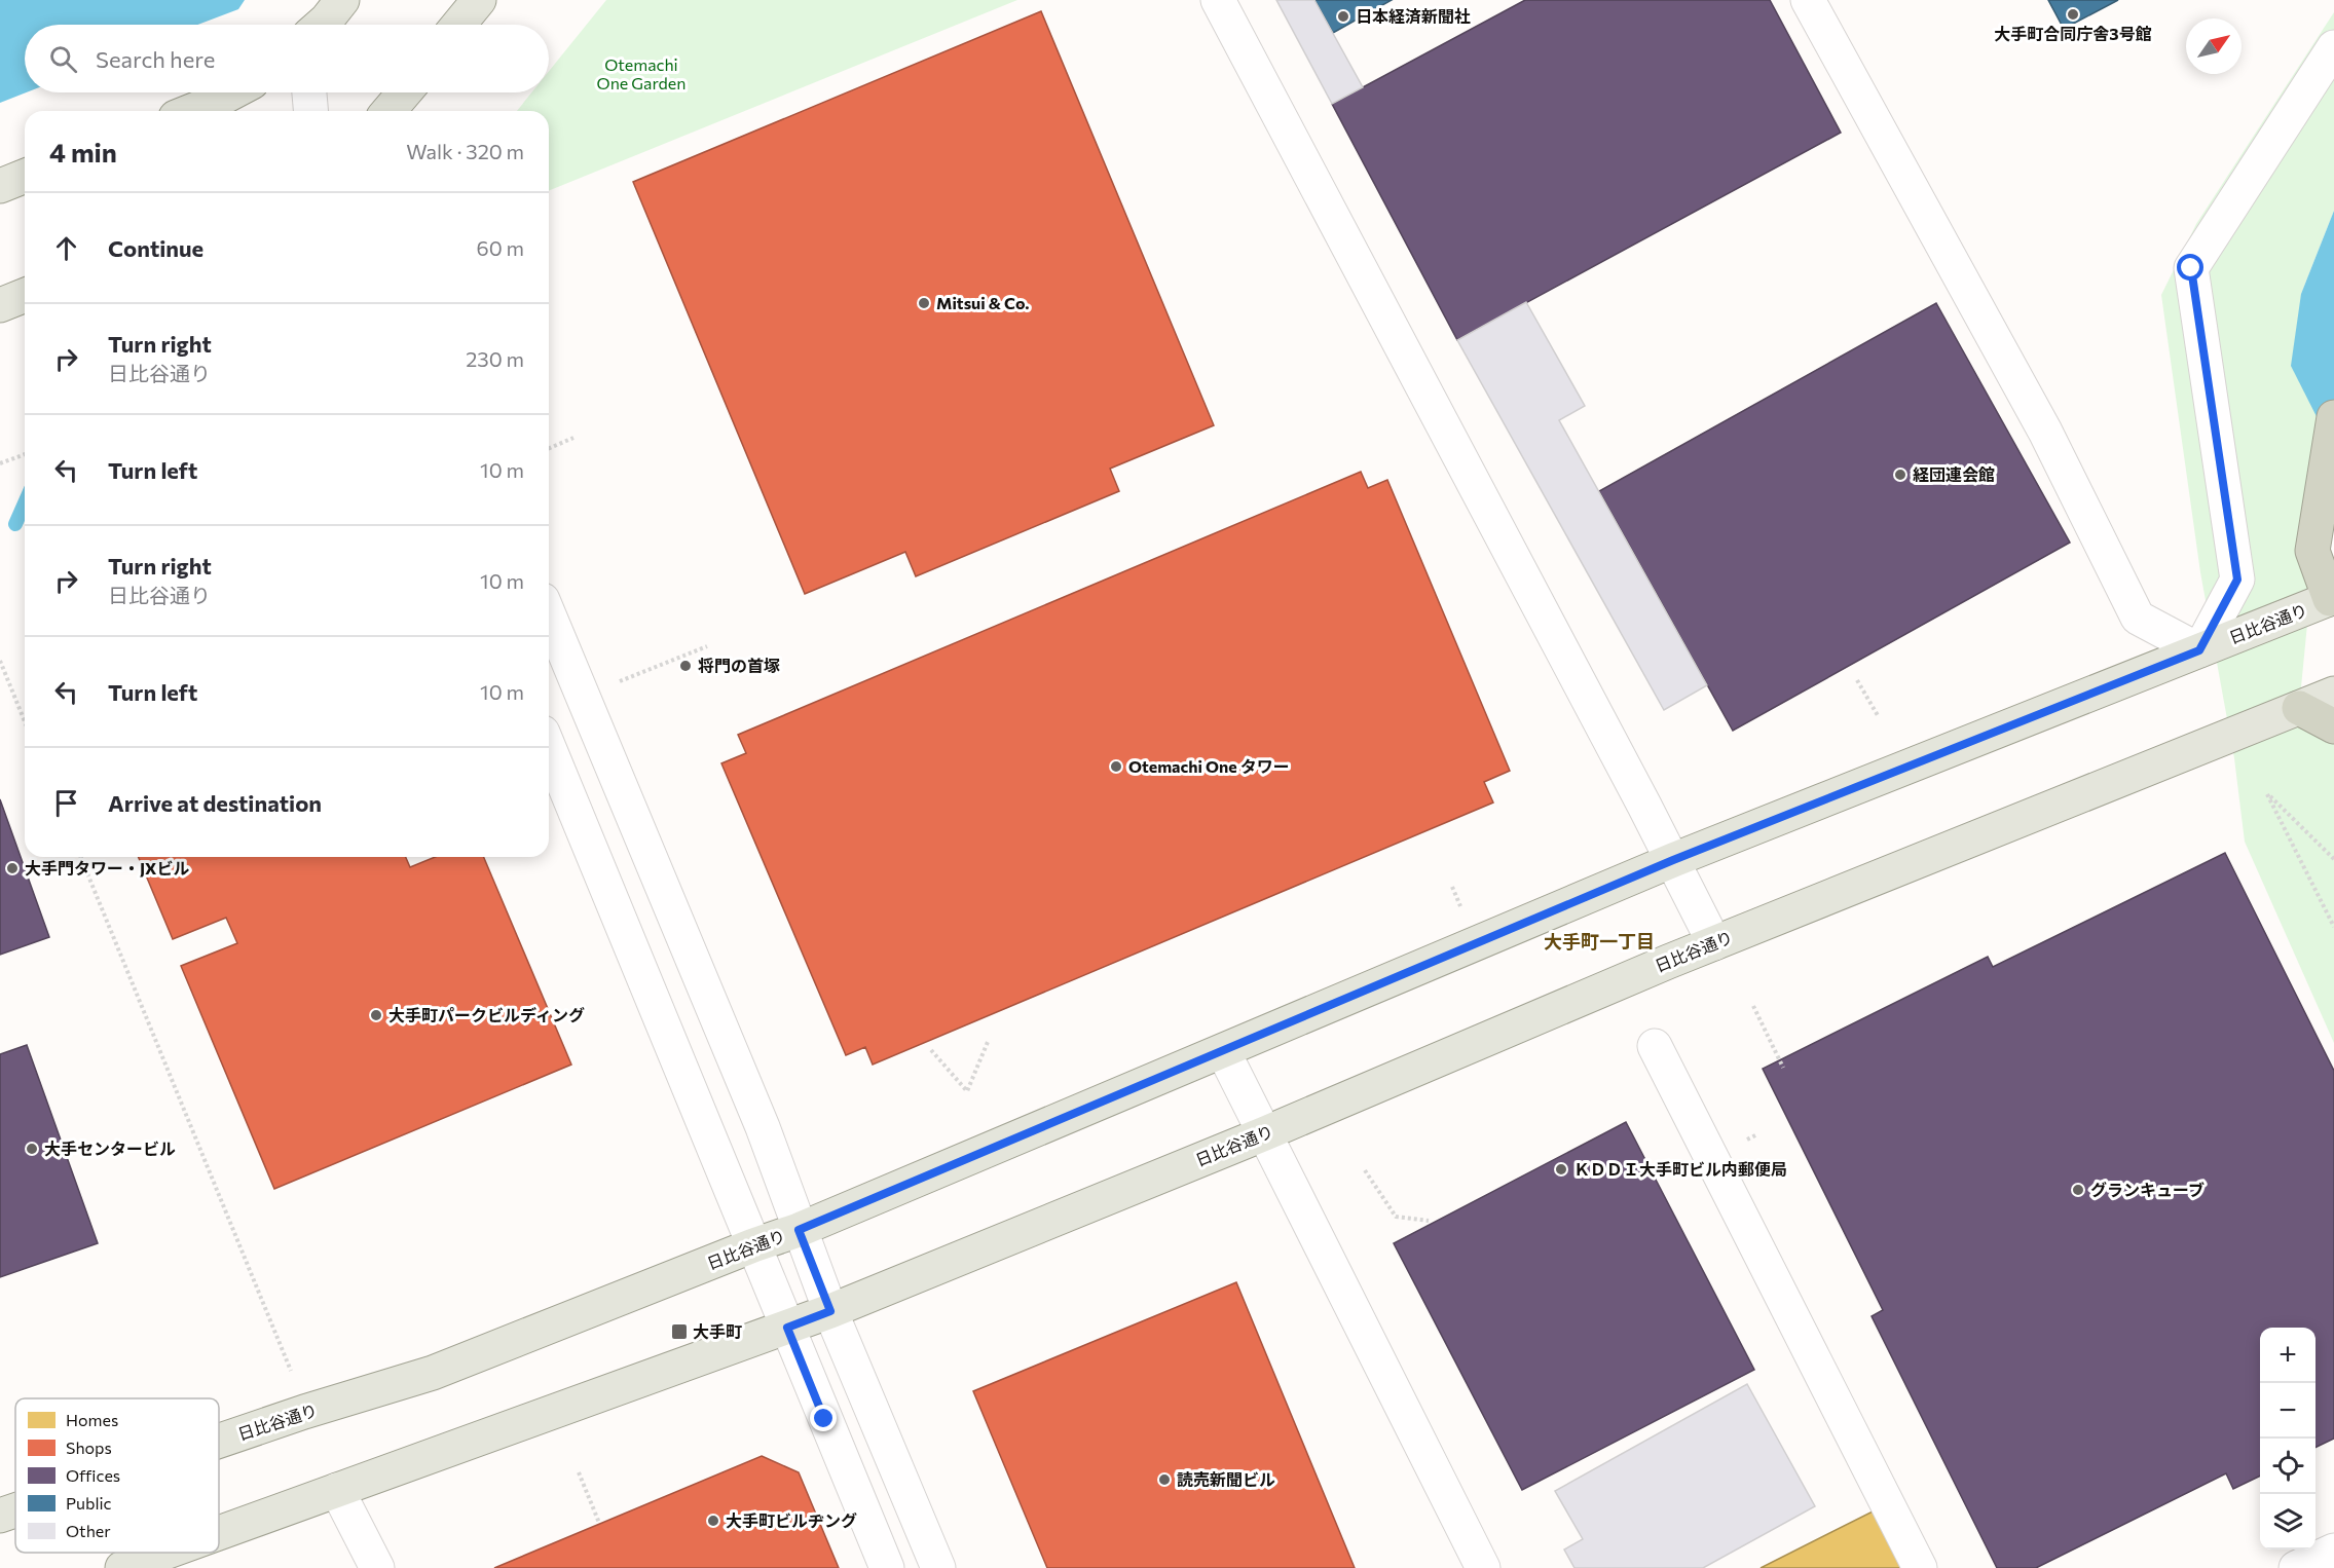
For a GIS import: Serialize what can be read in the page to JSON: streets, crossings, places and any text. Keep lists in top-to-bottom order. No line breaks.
{"streets":{"main road":["日比谷通り"]},"districts":["大手町一丁目"],"parks":["Otemachi One Garden"],"places":{"other":["大手町合同庁舎3号館","日本経済新聞社","Mitsui & Co.","経団連会館","将門の首塚","Otemachi One タワー","大手門タワー・JXビル","大手町パークビルディング","大手センタービル","ＫＤＤＩ大手町ビル内郵便局","グランキューブ","読売新聞ビル","大手町ビルヂング"],"transit":["大手町"]},"legend":["Homes","Shops","Offices","Public","Other"],"north":"top right","page":{"search":"Search here","heading":["4 min","Walk · 320 m"],"list":[["Continue","60 m"],["Turn right","日比谷通り","230 m"],["Turn left","10 m"],["Turn right","日比谷通り","10 m"],["Turn left","10 m"],"Arrive at destination"],"map_buttons":["+","−"]}}
